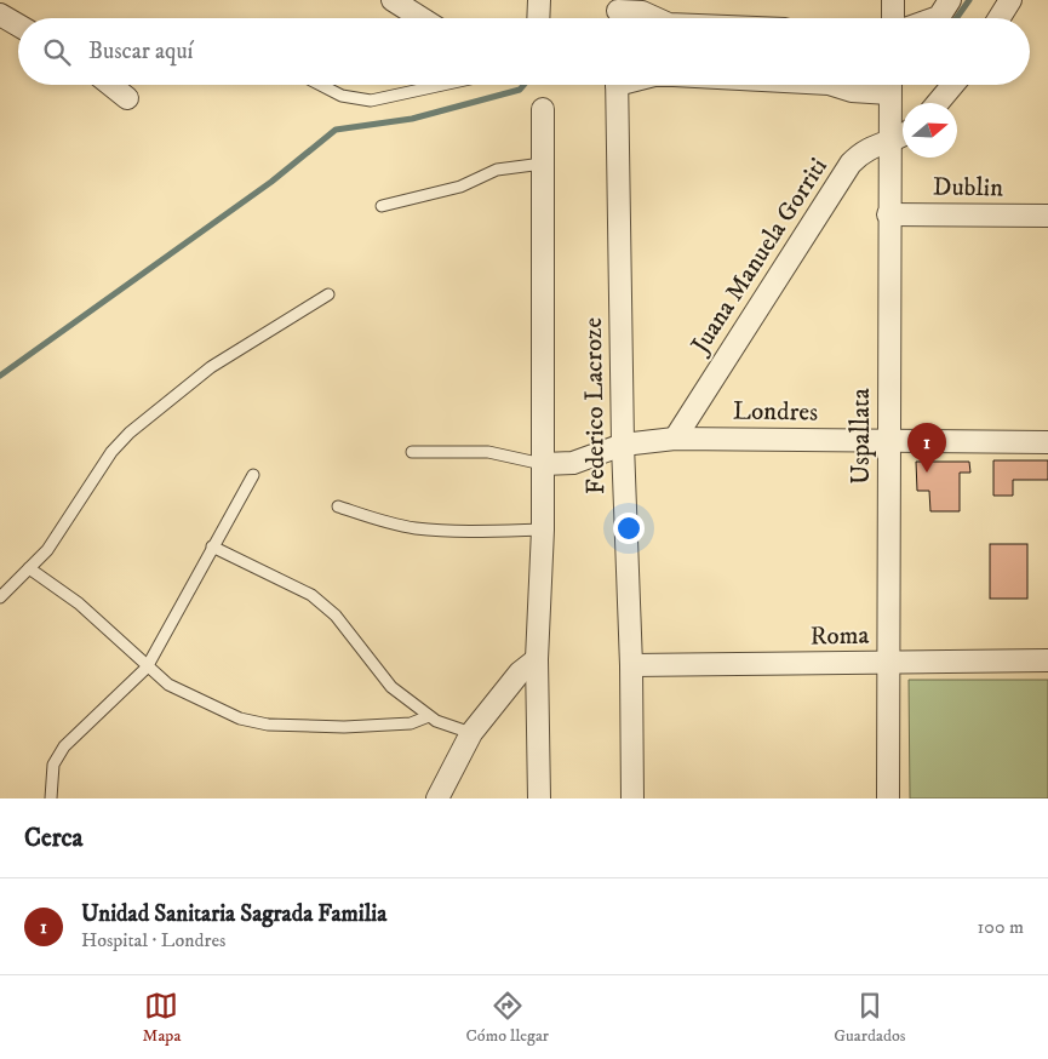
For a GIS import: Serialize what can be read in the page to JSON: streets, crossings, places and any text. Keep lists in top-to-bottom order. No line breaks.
{"streets":{"street":["Dublin","Juana Manuela Gorriti","Federico Lacroze","Londres","Uspallata","Roma"]},"crossings":[["Dublin","Uspallata"],["Juana Manuela Gorriti","Londres"],["Juana Manuela Gorriti","Uspallata"],["Federico Lacroze","Londres"],["Federico Lacroze","Roma"],["Londres","Uspallata"],["Uspallata","Roma"]],"north":"right","page":{"search":"Buscar aquí","pins":"1","heading":"Cerca","list":[{"mark":"1","name":"Unidad Sanitaria Sagrada Familia","note":"Hospital · Londres","value":"100 m"}],"nav":["Mapa","Cómo llegar","Guardados"]}}
